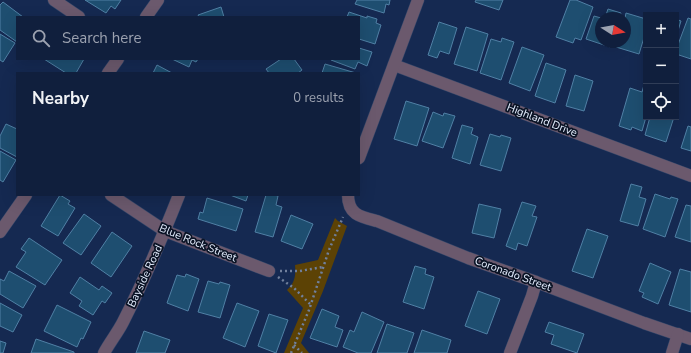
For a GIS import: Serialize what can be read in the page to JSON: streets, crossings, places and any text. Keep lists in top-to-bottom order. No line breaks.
{"streets":{"street":["Highland Drive","Blue Rock Street","Coronado Street","Bayside Road"]},"crossings":[["Blue Rock Street","Bayside Road"]],"north":"right","page":{"map_buttons":["+","−"],"search":"Search here","heading":["Nearby","0 results"]}}
